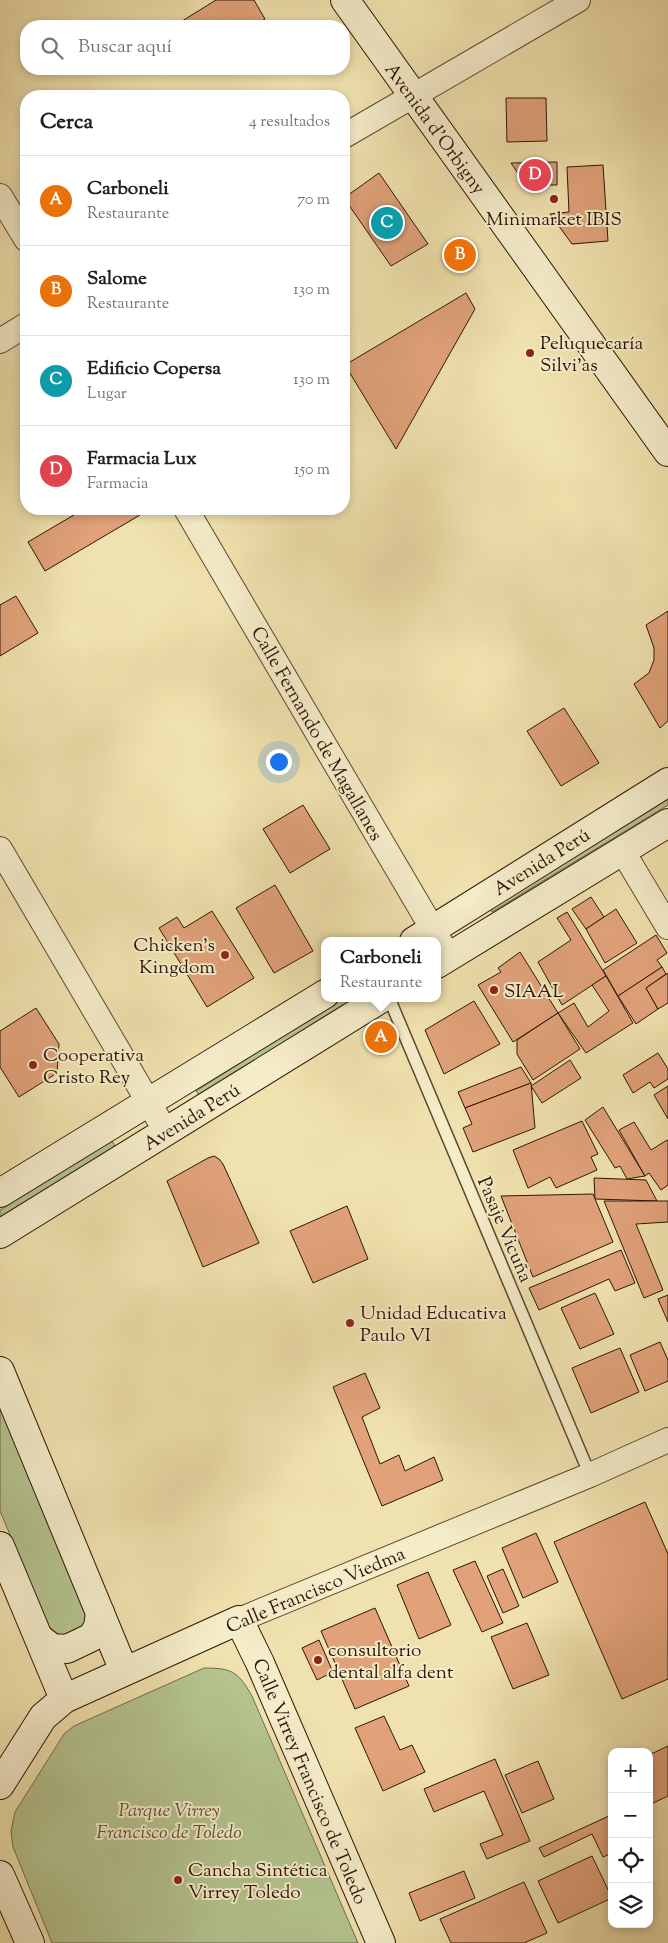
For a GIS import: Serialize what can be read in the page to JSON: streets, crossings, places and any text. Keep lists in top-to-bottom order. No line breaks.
{"streets":{"main road":["Avenida d'Orbigny","Avenida Perú","Calle Francisco Viedma","Calle Virrey Francisco de Toledo"],"street":["Calle Fernando de Magallanes"],"lane":["Pasaje Vicuña"]},"crossings":[["Calle Fernando de Magallanes","Avenida Perú"],["Pasaje Vicuña","Calle Francisco Viedma"],["Calle Francisco Viedma","Calle Virrey Francisco de Toledo"]],"parks":["Parque Virrey Francisco de Toledo"],"places":["Minimarket IBIS","Peluquecaría Silvi'as","Chicken's Kingdom","SIAAL","Cooperativa Cristo Rey","Unidad Educativa Paulo VI","consultorio dental alfa dent","Cancha Sintética Virrey Toledo"],"page":{"search":"Buscar aquí","heading":["Cerca","4 resultados"],"list":[{"mark":"A","name":"Carboneli","note":"Restaurante","value":"70 m"},{"mark":"B","name":"Salome","note":"Restaurante","value":"130 m"},{"mark":"C","name":"Edificio Copersa","note":"Lugar","value":"130 m"},{"mark":"D","name":"Farmacia Lux","note":"Farmacia","value":"150 m"}],"pins":["D","C","B","A"],"popup":["Carboneli","Restaurante"],"map_buttons":["+","−"]}}
